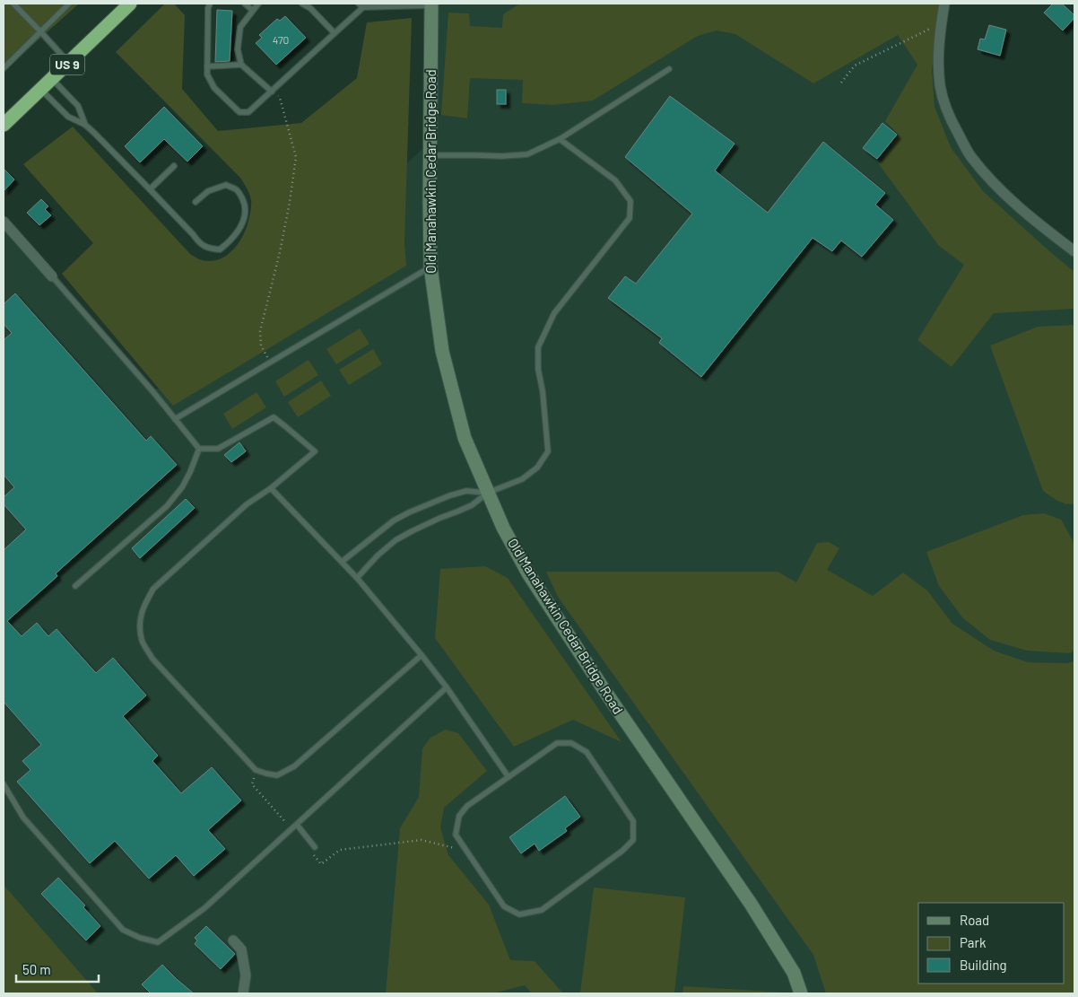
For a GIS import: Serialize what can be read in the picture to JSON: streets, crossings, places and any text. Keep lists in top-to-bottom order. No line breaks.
{"streets":{"highway":["US 9"],"street":["Old Manahawkin Cedar Bridge Road"]},"house_numbers":["470"],"legend":["Road","Park","Building"],"scale_bar":"50 m"}
